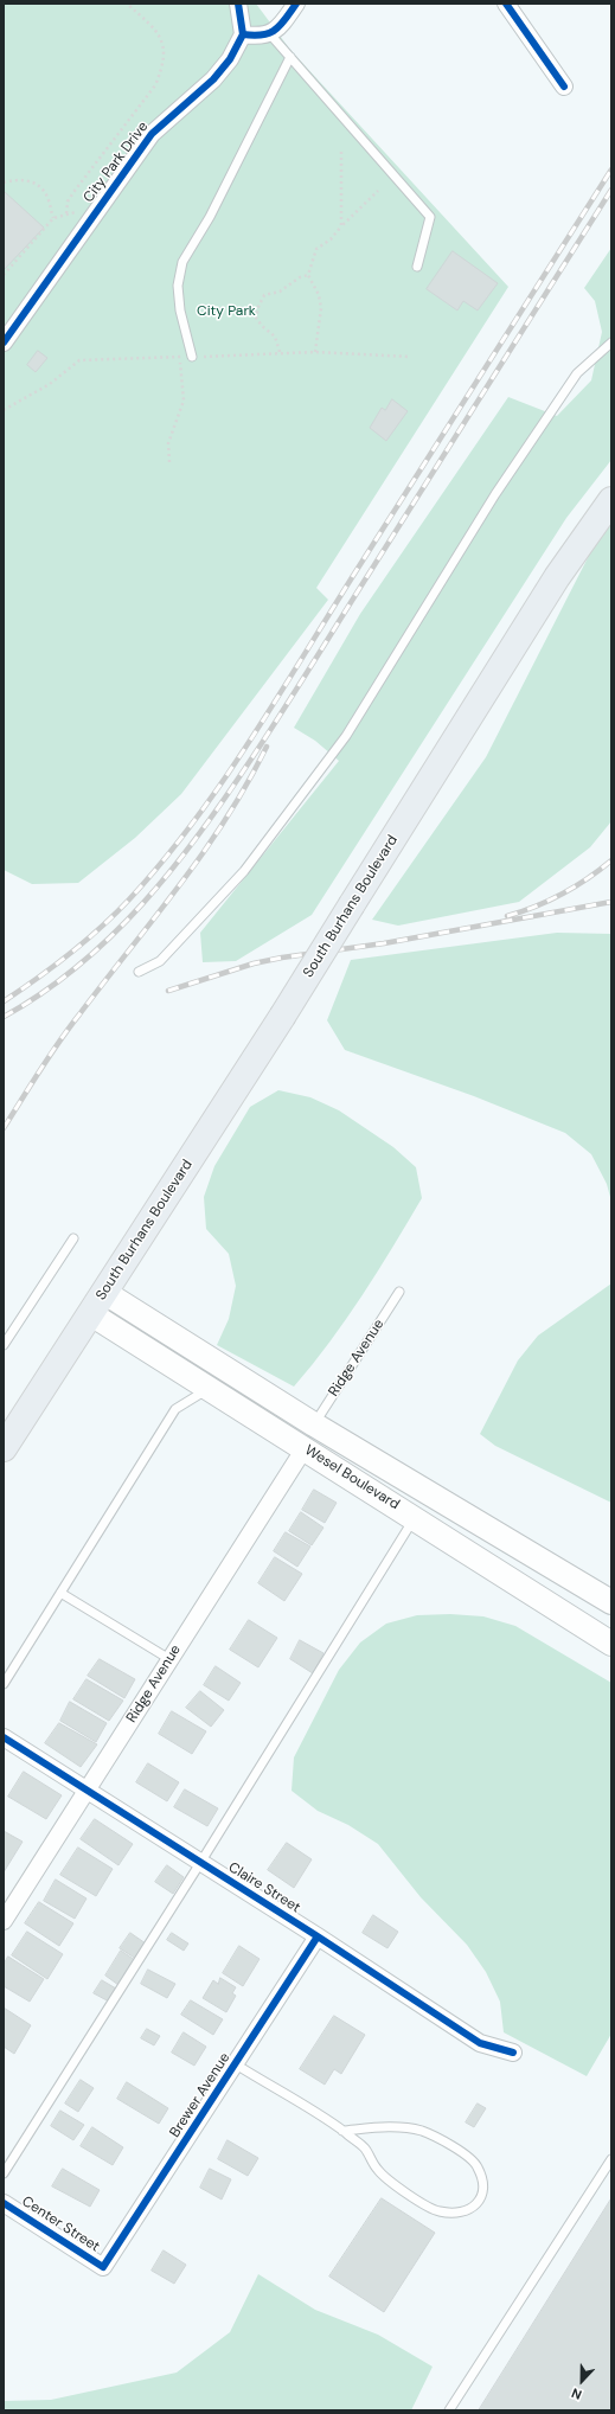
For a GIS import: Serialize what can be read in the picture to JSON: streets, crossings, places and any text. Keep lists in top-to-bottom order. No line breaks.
{"streets":{"main road":["South Burhans Boulevard","Wesel Boulevard"],"street":["City Park Drive","Ridge Avenue","Claire Street","Brewer Avenue","Center Street"]},"crossings":[["South Burhans Boulevard","Wesel Boulevard"],["Ridge Avenue","Wesel Boulevard"],["Ridge Avenue","Claire Street"],["Claire Street","Brewer Avenue"],["Brewer Avenue","Center Street"]],"parks":["City Park"],"north":"bottom"}
